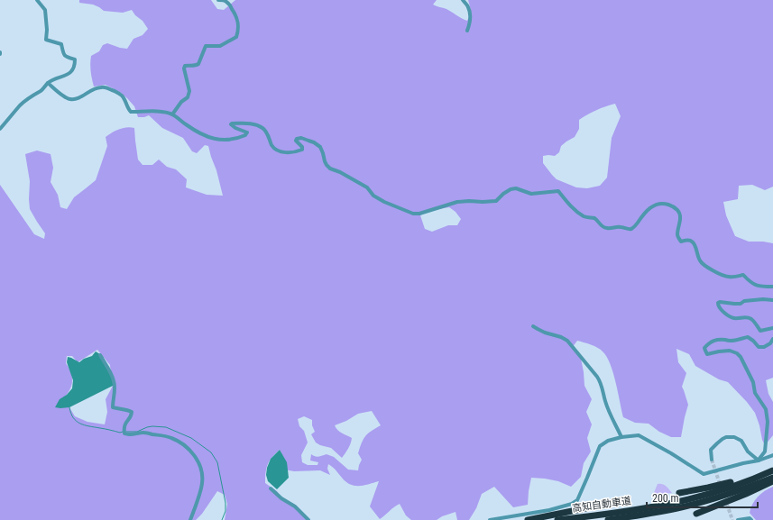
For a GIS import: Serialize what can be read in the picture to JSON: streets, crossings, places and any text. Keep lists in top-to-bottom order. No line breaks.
{"streets":{"highway":["高知自動車道"]},"scale_bar":"200 m"}
